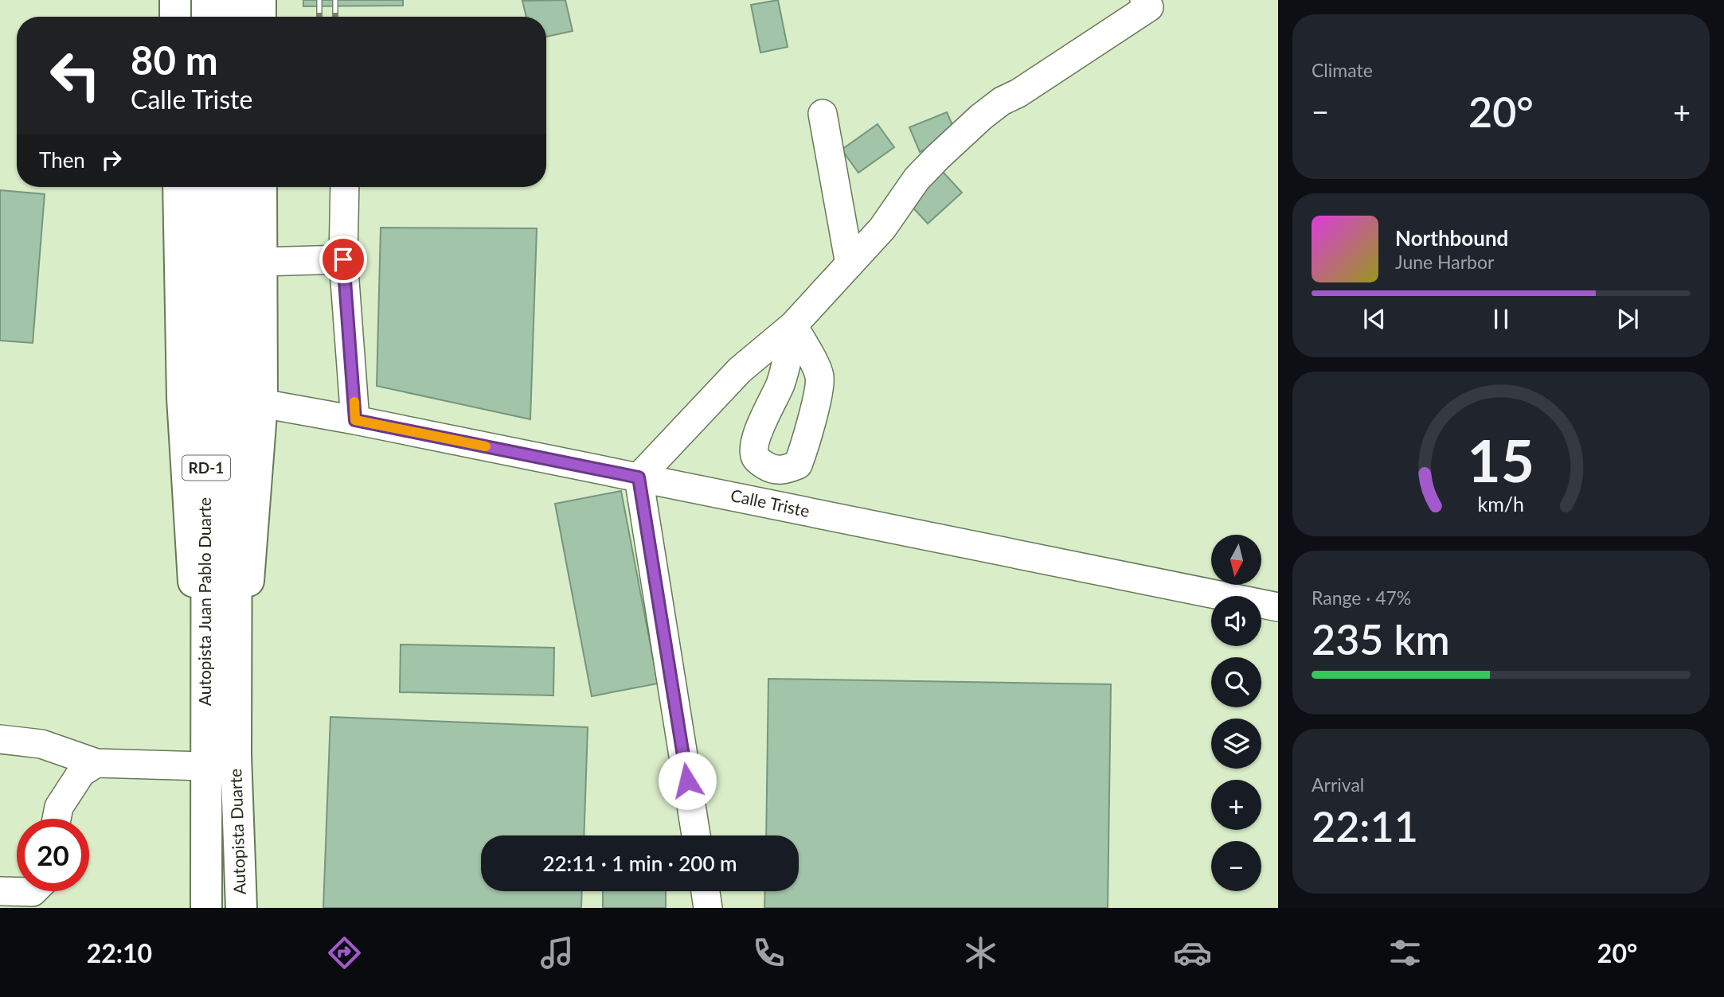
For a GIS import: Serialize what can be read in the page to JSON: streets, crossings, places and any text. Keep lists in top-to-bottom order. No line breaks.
{"streets":{"main road":["RD-1","Autopista Juan Pablo Duarte","Autopista Duarte"],"street":["Calle Triste"]},"crossings":[["Autopista Juan Pablo Duarte","Autopista Duarte"]],"north":"bottom","page":{"tile":["Climate",["Range · 47%","235 km"],["Arrival","22:11"]],"turn":["80 m","Calle Triste"],"heat":["−","20°","+"],"then":"Then","song":["Northbound","June Harbor"],"map_buttons":["+","−"],"limit":"20","trip":"22:11 · 1 min · 200 m","tabs":["22:10","20°"],"gauge":["15","km/h"]}}
